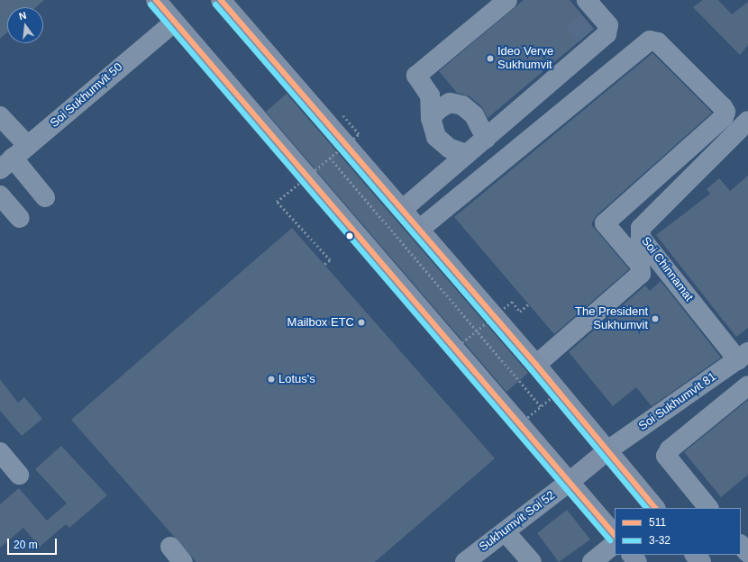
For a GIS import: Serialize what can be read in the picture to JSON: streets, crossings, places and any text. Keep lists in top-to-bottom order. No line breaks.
{"streets":{"street":["Soi Sukhumvit 50","Soi Chinnamat","Soi Sukhumvit 81","Sukhumvit Soi 52"]},"crossings":[["Soi Chinnamat","Soi Sukhumvit 81"]],"places":["Ideo Verve Sukhumvit","The President Sukhumvit","Mailbox ETC","Lotus's"],"lines":["transit line 511","transit line 3-32"],"legend":["511","3-32"],"scale_bar":"20 m","north":"top"}
